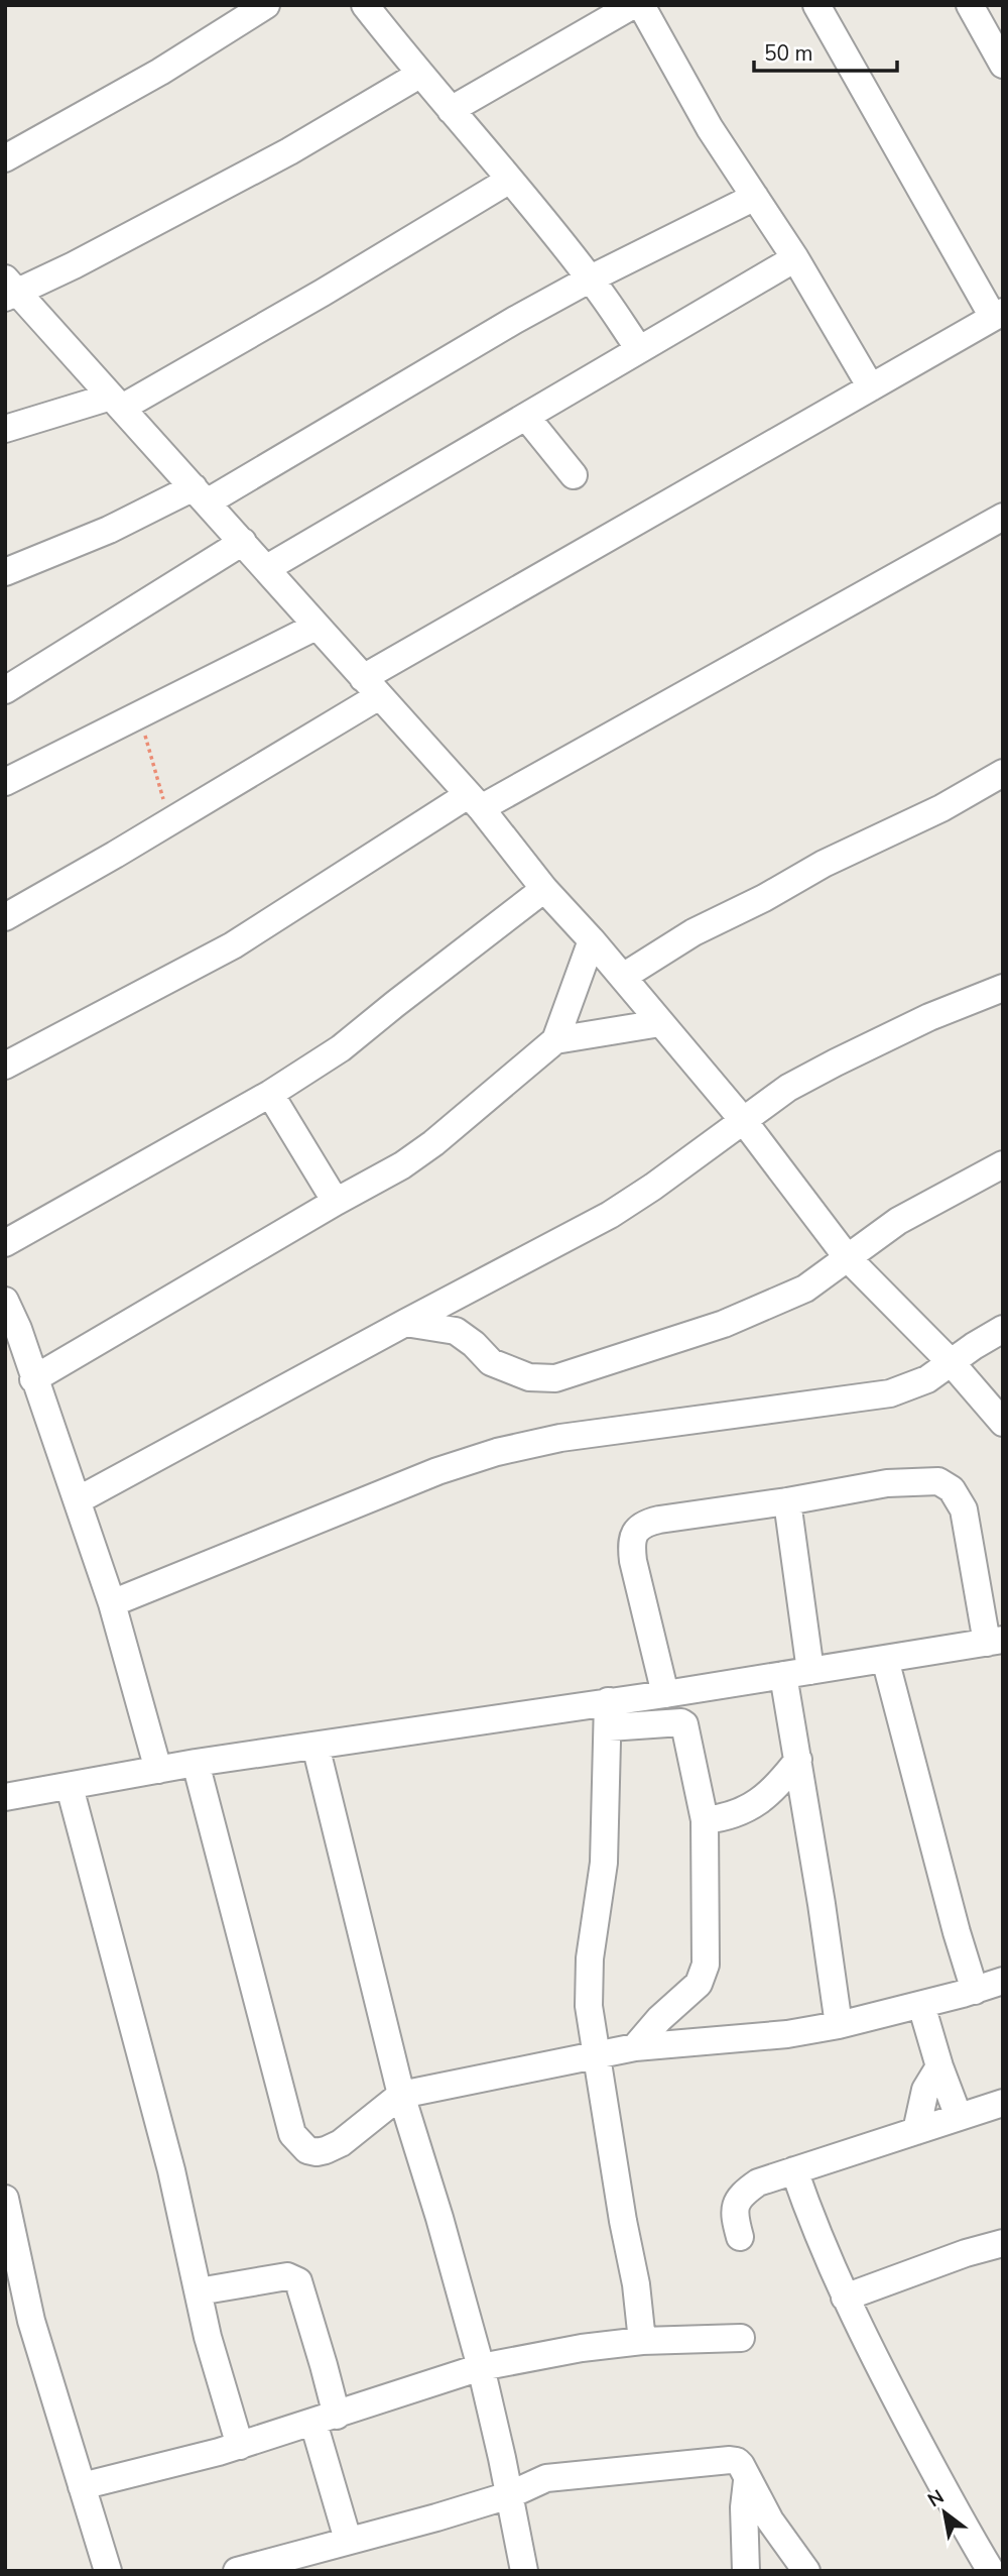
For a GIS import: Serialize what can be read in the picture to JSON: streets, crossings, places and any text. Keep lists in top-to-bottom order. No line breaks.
{"scale_bar":"50 m","north":"top left"}
